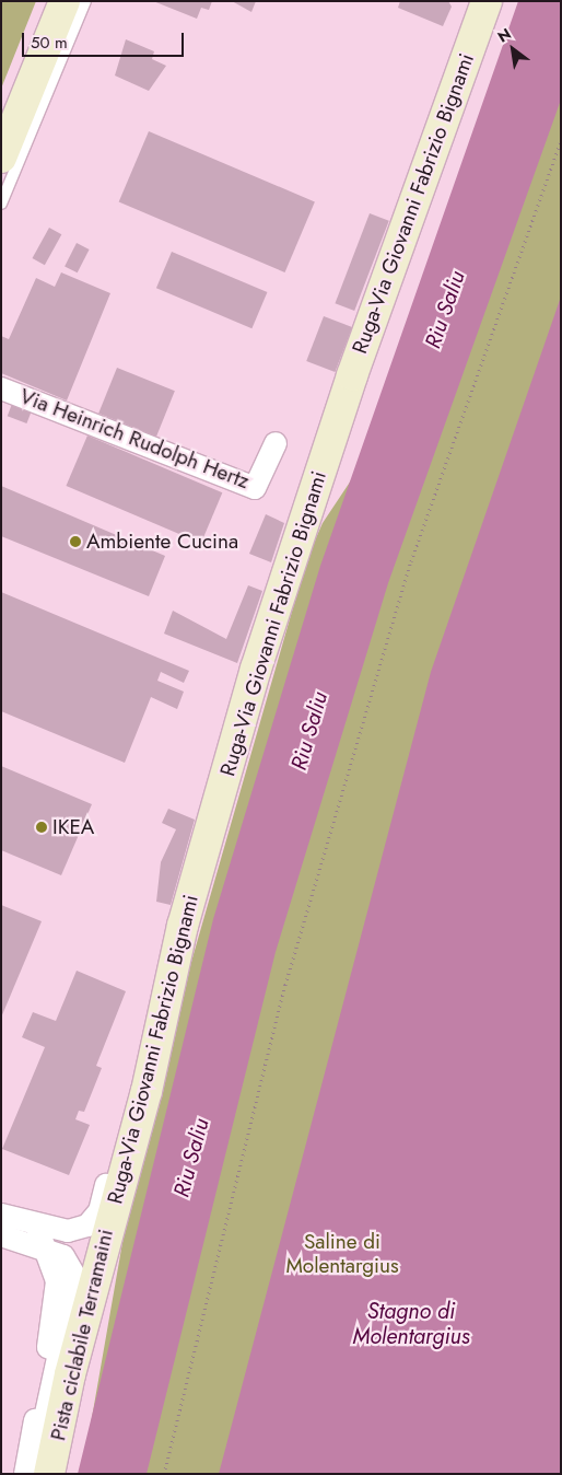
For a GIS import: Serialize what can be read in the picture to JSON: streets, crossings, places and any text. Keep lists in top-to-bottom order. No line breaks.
{"streets":{"main road":["Ruga-Via Giovanni Fabrizio Bignami"],"street":["Via Heinrich Rudolph Hertz"]},"water":["Riu Saliu","Stagno di Molentargius"],"parks":["Saline di Molentargius"],"places":["Ambiente Cucina","IKEA"],"scale_bar":"50 m","north":"top left"}
